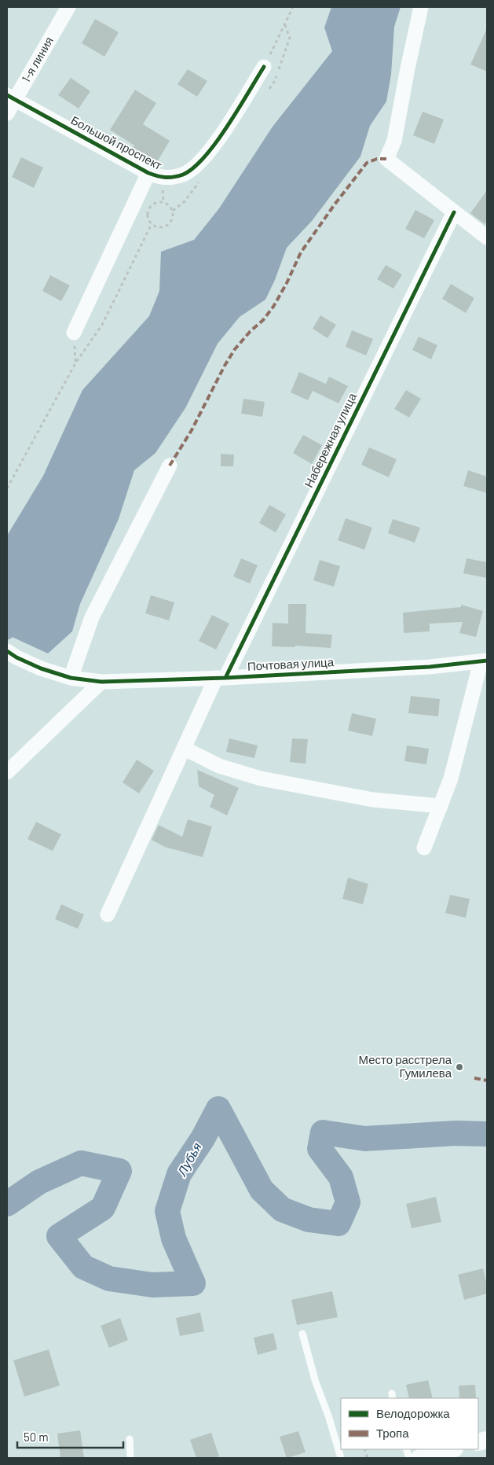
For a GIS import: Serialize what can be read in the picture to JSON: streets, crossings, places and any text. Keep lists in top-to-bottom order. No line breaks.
{"streets":{"street":["1-я линия","Большой проспект","Набережная улица","Почтовая улица"]},"crossings":[["1-я линия","Большой проспект"],["Набережная улица","Почтовая улица"]],"water":["Лубья"],"places":["Место расстрела Гумилева"],"legend":["Велодорожка","Тропа"],"scale_bar":"50 m"}
